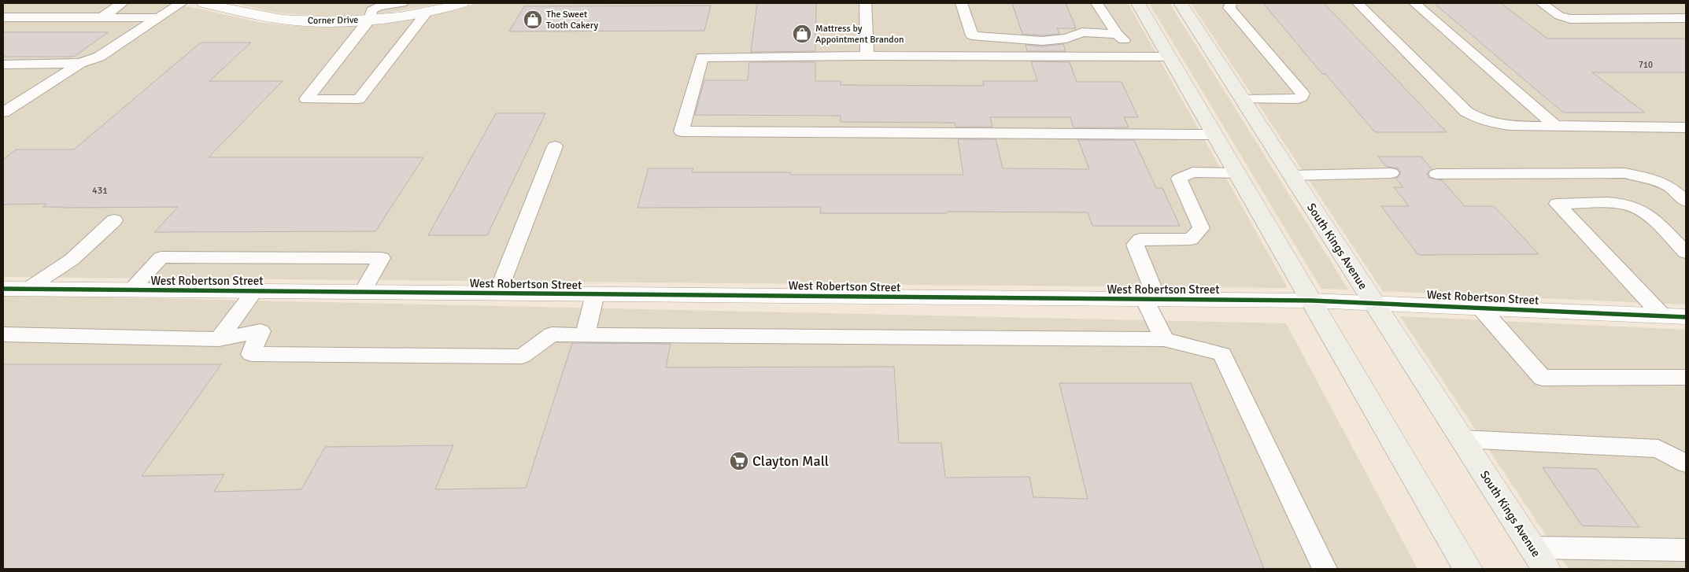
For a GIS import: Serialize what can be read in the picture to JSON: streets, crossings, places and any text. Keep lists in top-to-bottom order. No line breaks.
{"streets":{"main road":["South Kings Avenue"],"street":["Corner Drive","West Robertson Street"]},"crossings":[["South Kings Avenue","West Robertson Street"]],"places":{"shop":["The Sweet Tooth Cakery","Mattress by Appointment Brandon"],"supermarket":["Clayton Mall"]},"house_numbers":["710","431"]}
